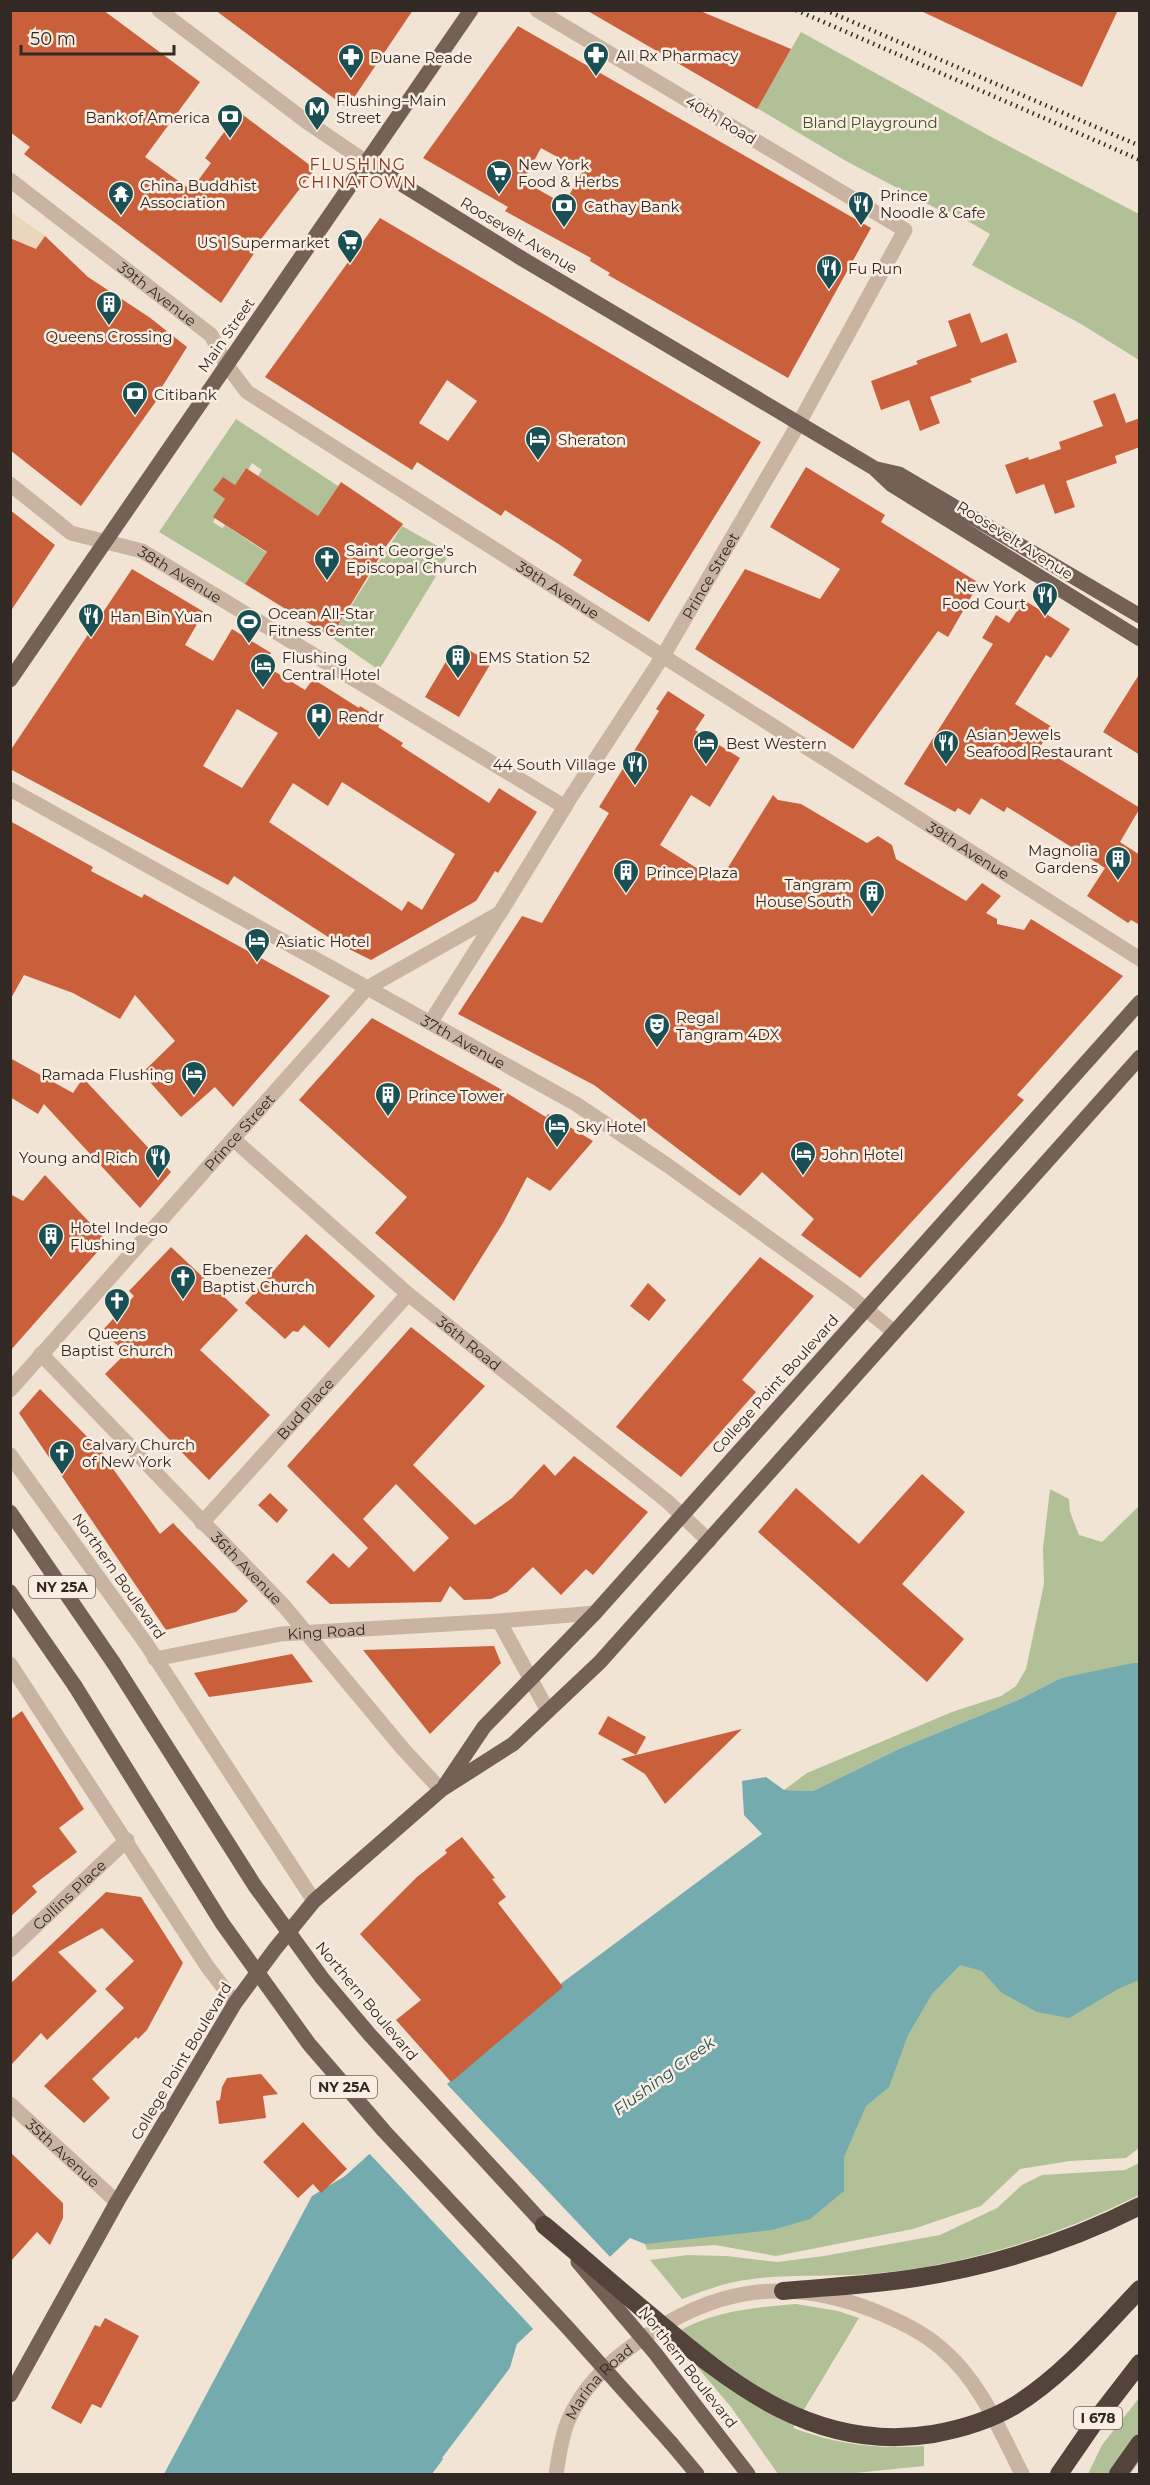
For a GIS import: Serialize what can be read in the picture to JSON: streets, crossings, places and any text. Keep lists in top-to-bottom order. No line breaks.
{"streets":{"highway":["I 678"],"main road":["Roosevelt Avenue","Main Street","College Point Boulevard","Northern Boulevard","NY 25A"],"street":["40th Road","39th Avenue","38th Avenue","Prince Street","37th Avenue","36th Road","Bud Place","36th Avenue","King Road","Collins Place","35th Avenue","Marina Road"]},"crossings":[["40th Road","Prince Street"],["Roosevelt Avenue","Main Street"],["Roosevelt Avenue","Prince Street"],["39th Avenue","Main Street"],["39th Avenue","Prince Street"],["Main Street","38th Avenue"],["38th Avenue","Prince Street"],["Prince Street","37th Avenue"],["Prince Street","36th Road"],["Prince Street","36th Avenue"],["37th Avenue","College Point Boulevard"],["36th Road","College Point Boulevard"],["36th Road","Bud Place"],["College Point Boulevard","36th Avenue"],["College Point Boulevard","Northern Boulevard"],["College Point Boulevard","King Road"],["College Point Boulevard","35th Avenue"],["Bud Place","36th Avenue"],["36th Avenue","King Road"],["Northern Boulevard","King Road"]],"districts":["FLUSHING CHINATOWN"],"water":["Flushing Creek"],"parks":["Bland Playground"],"places":{"pharmacy":["All Rx Pharmacy","Duane Reade"],"metro station":["Flushing–Main Street"],"bank":["Bank of America","Cathay Bank","Citibank"],"supermarket":["New York Food & Herbs","US 1 Supermarket"],"temple":["China Buddhist Association"],"restaurant":["Prince Noodle & Cafe","Fu Run","New York Food Court","Han Bin Yuan","Asian Jewels Seafood Restaurant","44 South Village","Young and Rich"],"building":["Queens Crossing","EMS Station 52","Magnolia Gardens","Prince Plaza","Tangram House South","Prince Tower","Hotel Indego Flushing"],"hotel":["Sheraton","Flushing Central Hotel","Best Western","Asiatic Hotel","Ramada Flushing","Sky Hotel","John Hotel"],"church":["Saint George's Episcopal Church","Ebenezer Baptist Church","Queens Baptist Church","Calvary Church of New York"],"sports":["Ocean All-Star Fitness Center"],"hospital":["Rendr"],"theatre":["Regal Tangram 4DX"]},"scale_bar":"50 m"}
